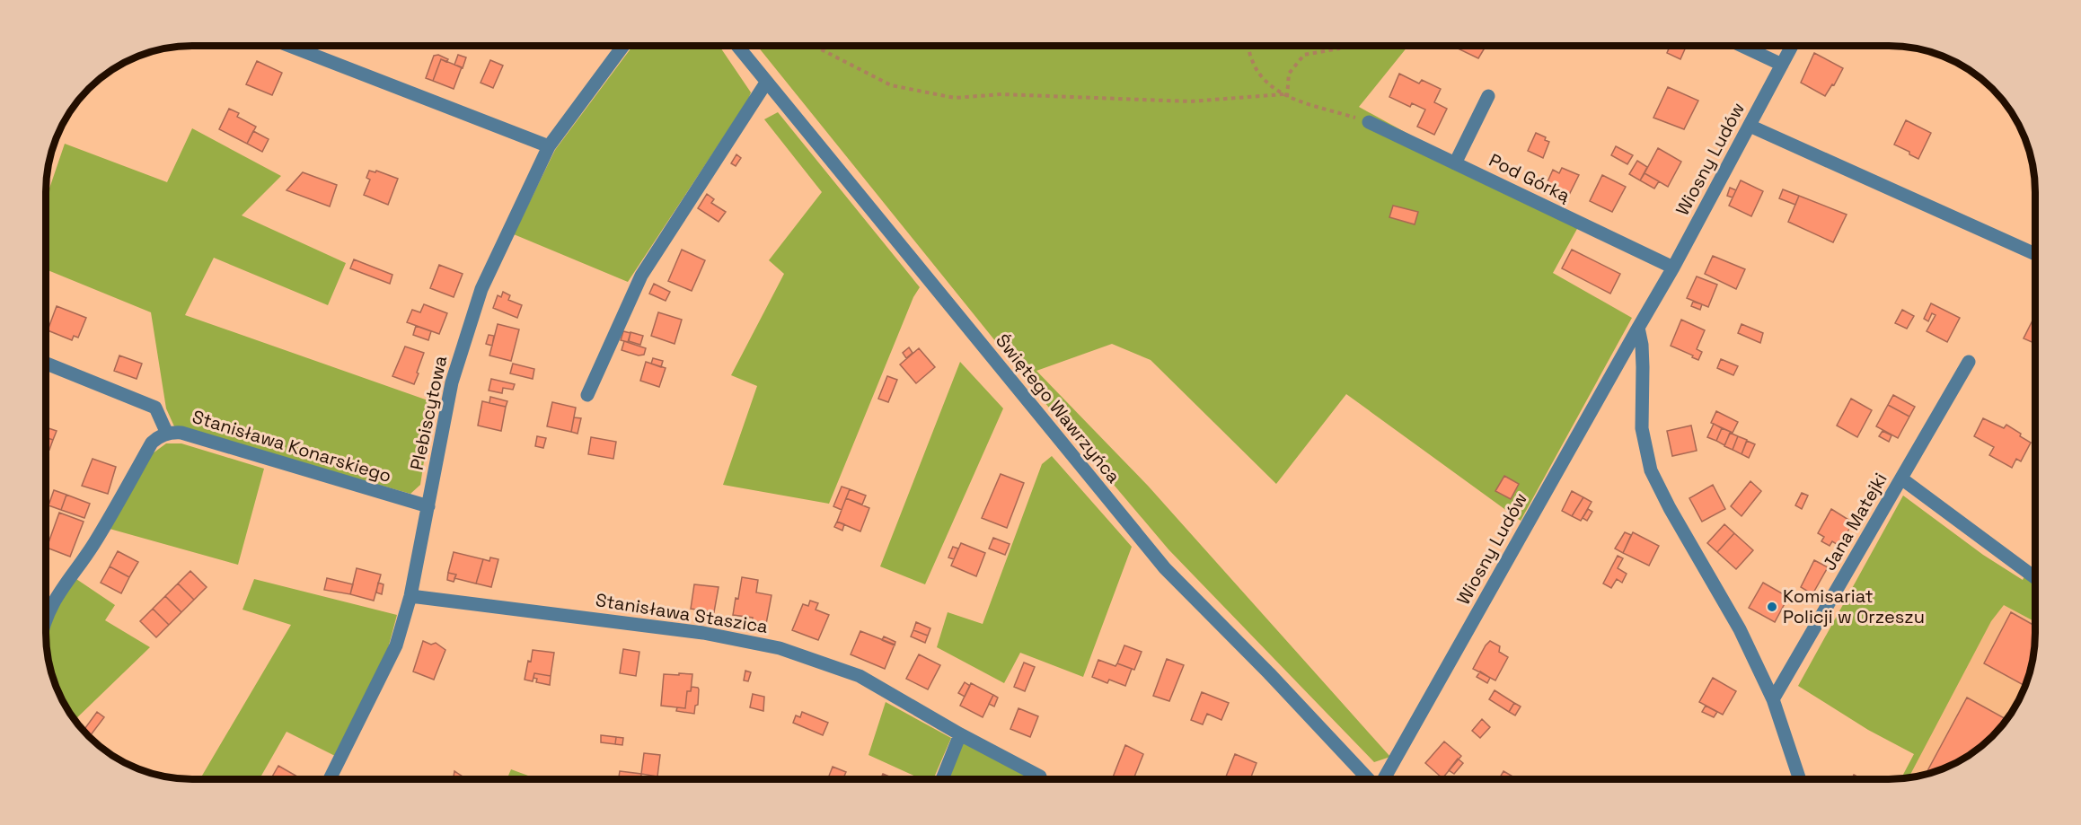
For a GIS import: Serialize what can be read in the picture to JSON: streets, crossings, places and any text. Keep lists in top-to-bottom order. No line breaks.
{"streets":{"street":["Wiosny Ludów","Pod Górką","Świętego Wawrzyńca","Plebiscytowa","Stanisława Konarskiego","Jana Matejki","Stanisława Staszica"]},"crossings":[["Wiosny Ludów","Pod Górką"],["Plebiscytowa","Stanisława Konarskiego"],["Plebiscytowa","Stanisława Staszica"]],"places":["Komisariat Policji w Orzeszu"]}
